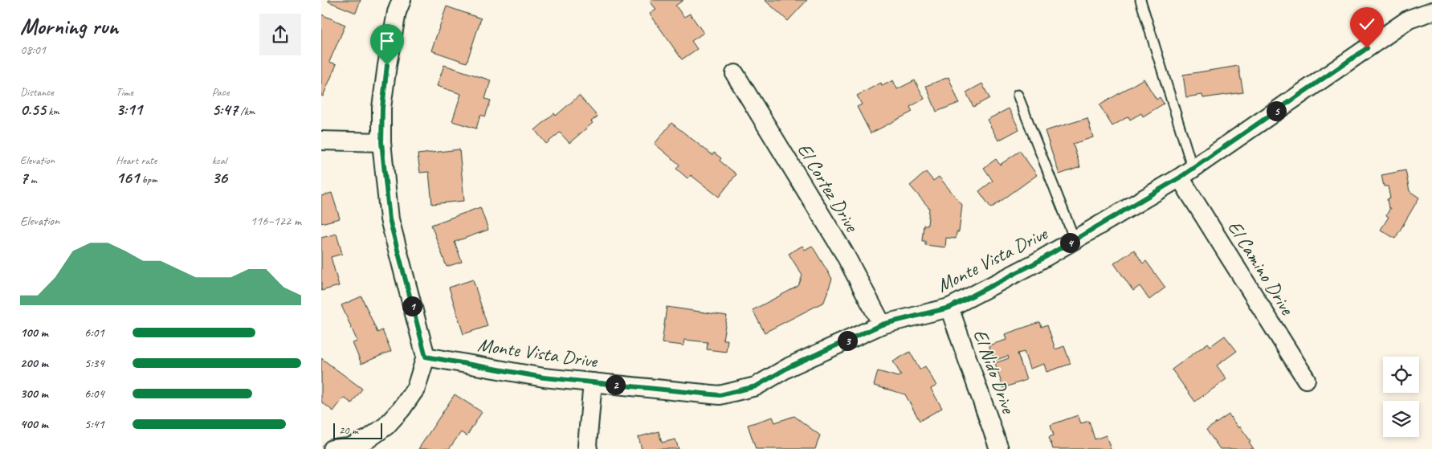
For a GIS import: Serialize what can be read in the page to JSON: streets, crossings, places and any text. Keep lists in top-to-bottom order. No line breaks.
{"streets":{"street":["El Cortez Drive","Monte Vista Drive","El Camino Drive","El Nido Drive"]},"crossings":[["El Cortez Drive","Monte Vista Drive"],["Monte Vista Drive","El Camino Drive"],["Monte Vista Drive","El Nido Drive"]],"scale_bar":"20 m","page":{"heading":["Morning run","08:01"],"stats":[["Distance","0.55 km"],["Time","3:11"],["Pace","5:47 /km"],["Elevation","7 m"],["Heart rate","161 bpm"],["kcal","36"]],"pins":["5","4","1","3","2"],"chart":["Elevation","116–122 m"],"list":[{"name":"100 m","note":"6:01"},{"name":"200 m","note":"5:34"},{"name":"300 m","note":"6:04"},{"name":"400 m","note":"5:41"}],"scale":"20 m"}}
